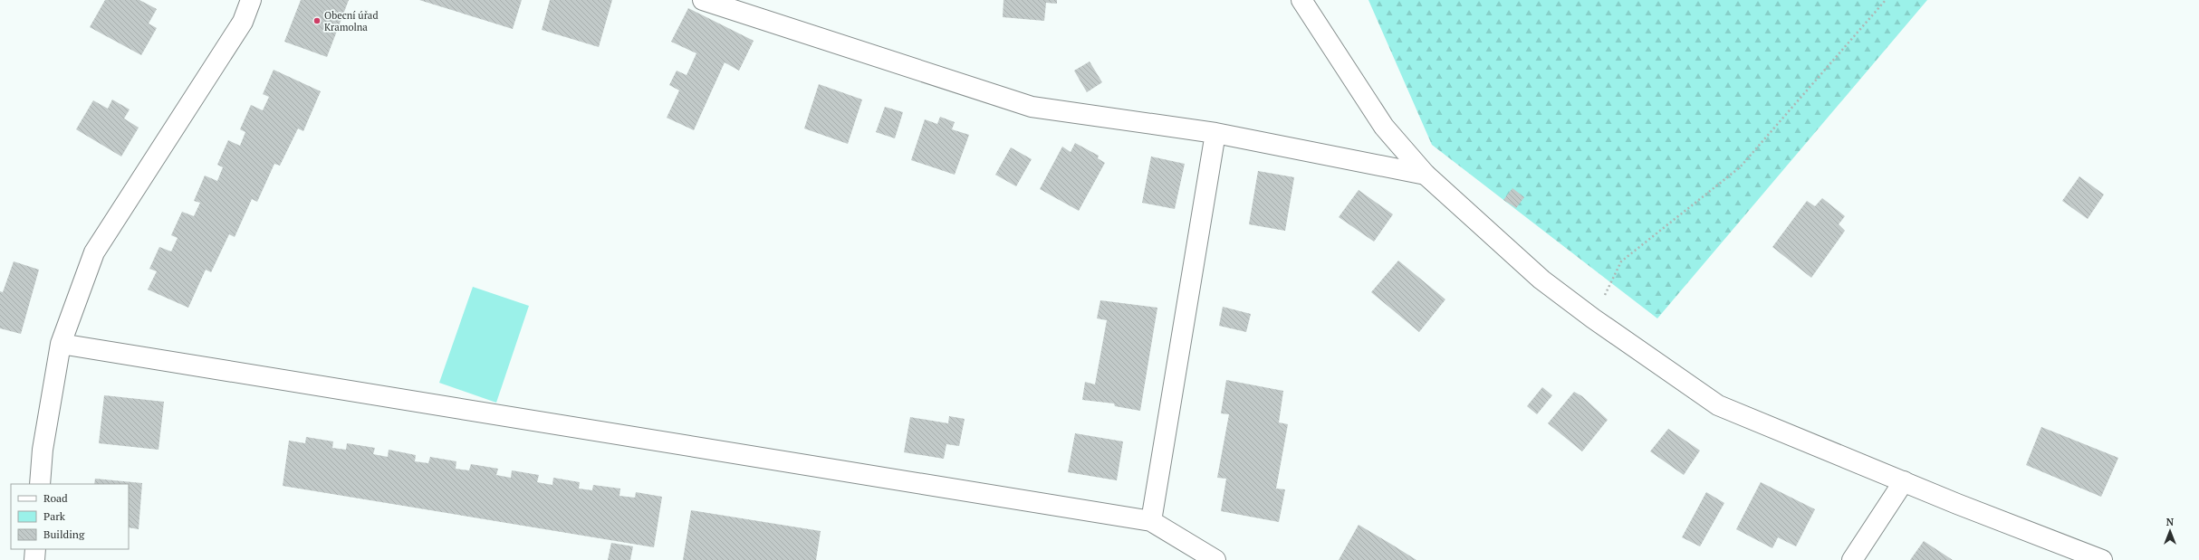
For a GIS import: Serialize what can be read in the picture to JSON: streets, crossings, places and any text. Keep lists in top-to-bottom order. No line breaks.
{"places":["Obecní úřad Kramolna"],"legend":["Road","Park","Building"],"north":"top"}
